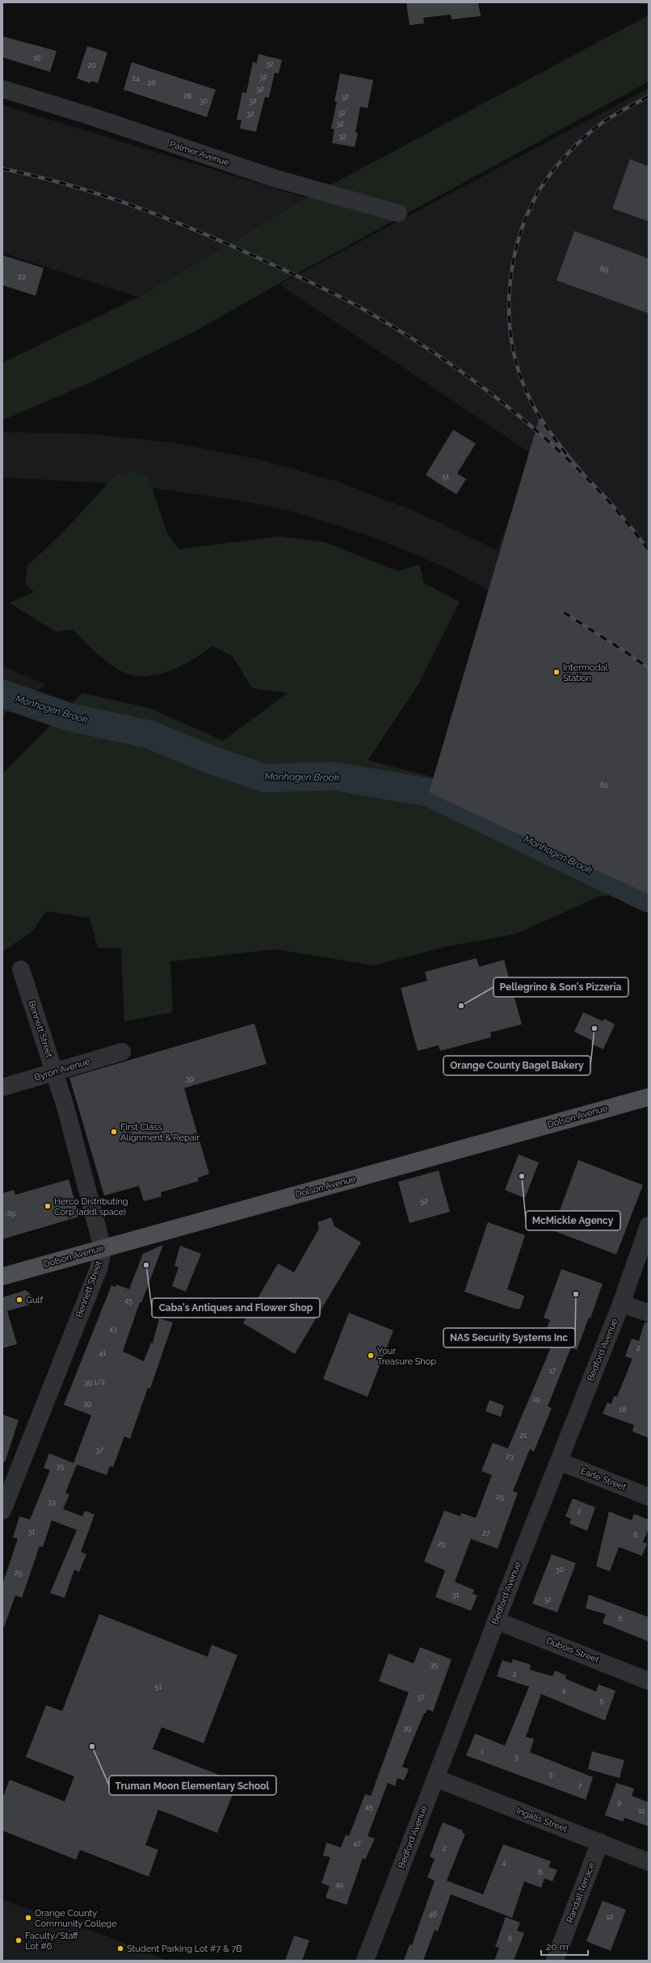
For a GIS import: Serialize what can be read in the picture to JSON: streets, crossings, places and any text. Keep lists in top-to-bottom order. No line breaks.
{"streets":{"main road":["Dolson Avenue"],"street":["Palmer Avenue","Bennett Street","Byron Avenue","Bedford Avenue","Earle Street","Dubois Street","Ingalls Street","Randall Terrace"]},"crossings":[["Bennett Street","Byron Avenue"],["Bennett Street","Dolson Avenue"],["Bedford Avenue","Earle Street"],["Bedford Avenue","Dubois Street"],["Bedford Avenue","Ingalls Street"],["Ingalls Street","Randall Terrace"]],"water":["Monhagen Brook"],"places":["Intermodal Station","Pellegrino & Son's Pizzeria","Orange County Bagel Bakery","First Class Alignment & Repair","McMickle Agency","Herco Distributing Corp (addl space)","Caba's Antiques and Flower Shop","NAS Security Systems Inc","Gulf","Your Treasure Shop","Truman Moon Elementary School","Orange County Community College","Faculty/Staff Lot #6","Student Parking Lot #7 & 7B"],"house_numbers":["16","32","20","32","24","26","32","28","32","30","32","32","32","32","32","89","22","51","61","39","52","29","45","43","2","41","17","39 1/2","19","39","18","21","37","23","35","25","33","2","31","27","6","29","30","29","31","32","5","35","2","51","4","37","6","39","1","3","5","7","9","45","11","47","2","4","6","49","46","12","6"],"scale_bar":"20 m"}
